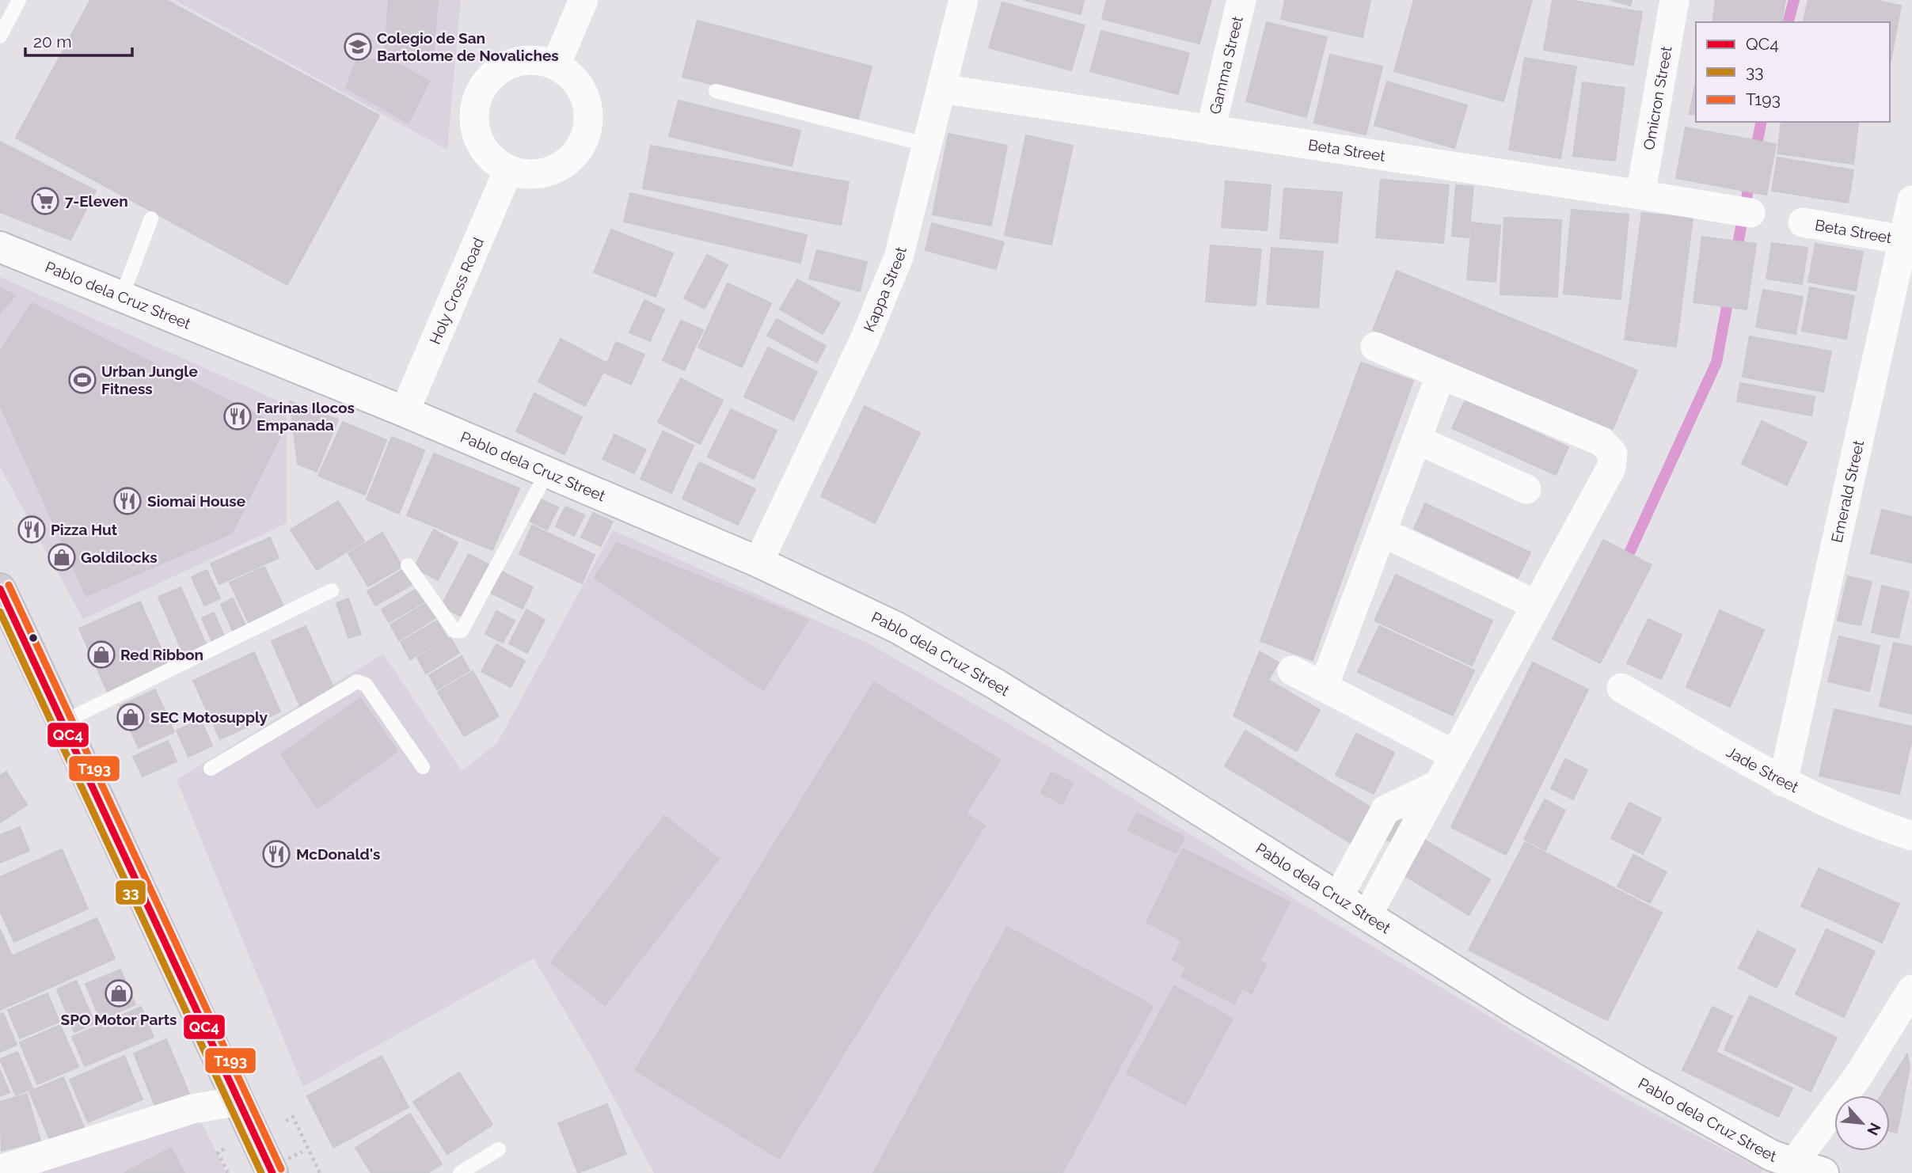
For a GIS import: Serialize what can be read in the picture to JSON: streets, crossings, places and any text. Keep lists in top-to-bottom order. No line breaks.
{"streets":{"street":["Gamma Street","Omicron Street","Beta Street","Kappa Street","Holy Cross Road","Pablo dela Cruz Street","Emerald Street","Jade Street"]},"crossings":[["Gamma Street","Beta Street"],["Omicron Street","Beta Street"],["Beta Street","Kappa Street"],["Beta Street","Emerald Street"],["Kappa Street","Pablo dela Cruz Street"],["Holy Cross Road","Pablo dela Cruz Street"],["Emerald Street","Jade Street"]],"places":{"school or university":["Colegio de San Bartolome de Novaliches"],"supermarket":["7-Eleven"],"sports":["Urban Jungle Fitness"],"restaurant":["Farinas Ilocos Empanada","Siomai House","Pizza Hut","McDonald's"],"shop":["Goldilocks","Red Ribbon","SEC Motosupply","SPO Motor Parts"]},"lines":["transit line T193","transit line QC4","transit line 33"],"legend":["QC4","33","T193"],"scale_bar":"20 m","north":"bottom right"}
